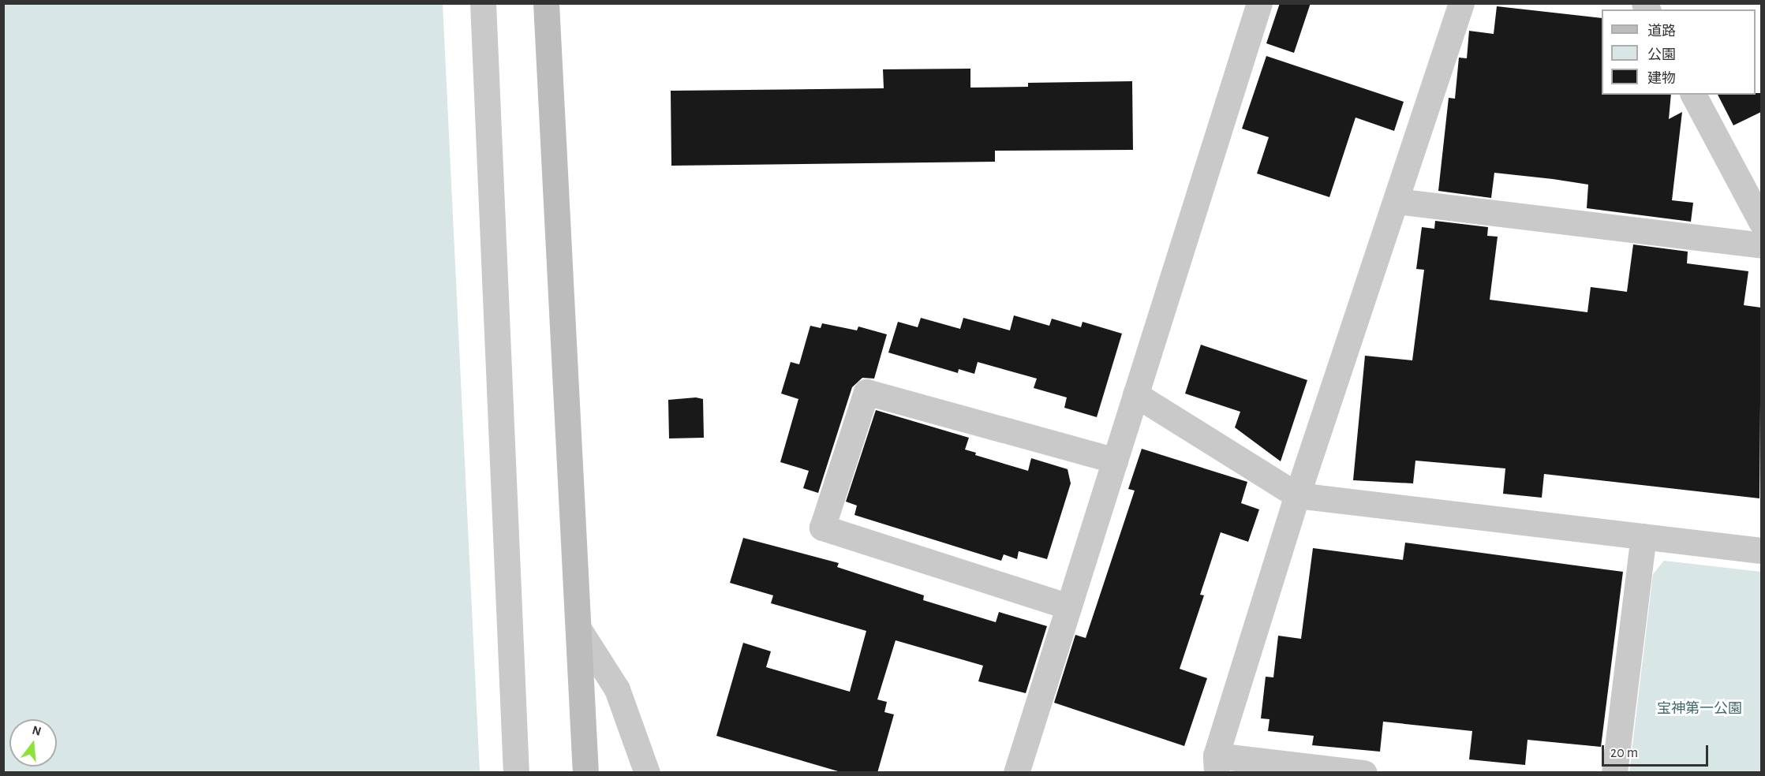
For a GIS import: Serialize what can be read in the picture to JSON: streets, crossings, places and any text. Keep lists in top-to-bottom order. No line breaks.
{"parks":["宝神第一公園"],"legend":["道路","公園","建物"],"scale_bar":"20 m","north":"top"}
